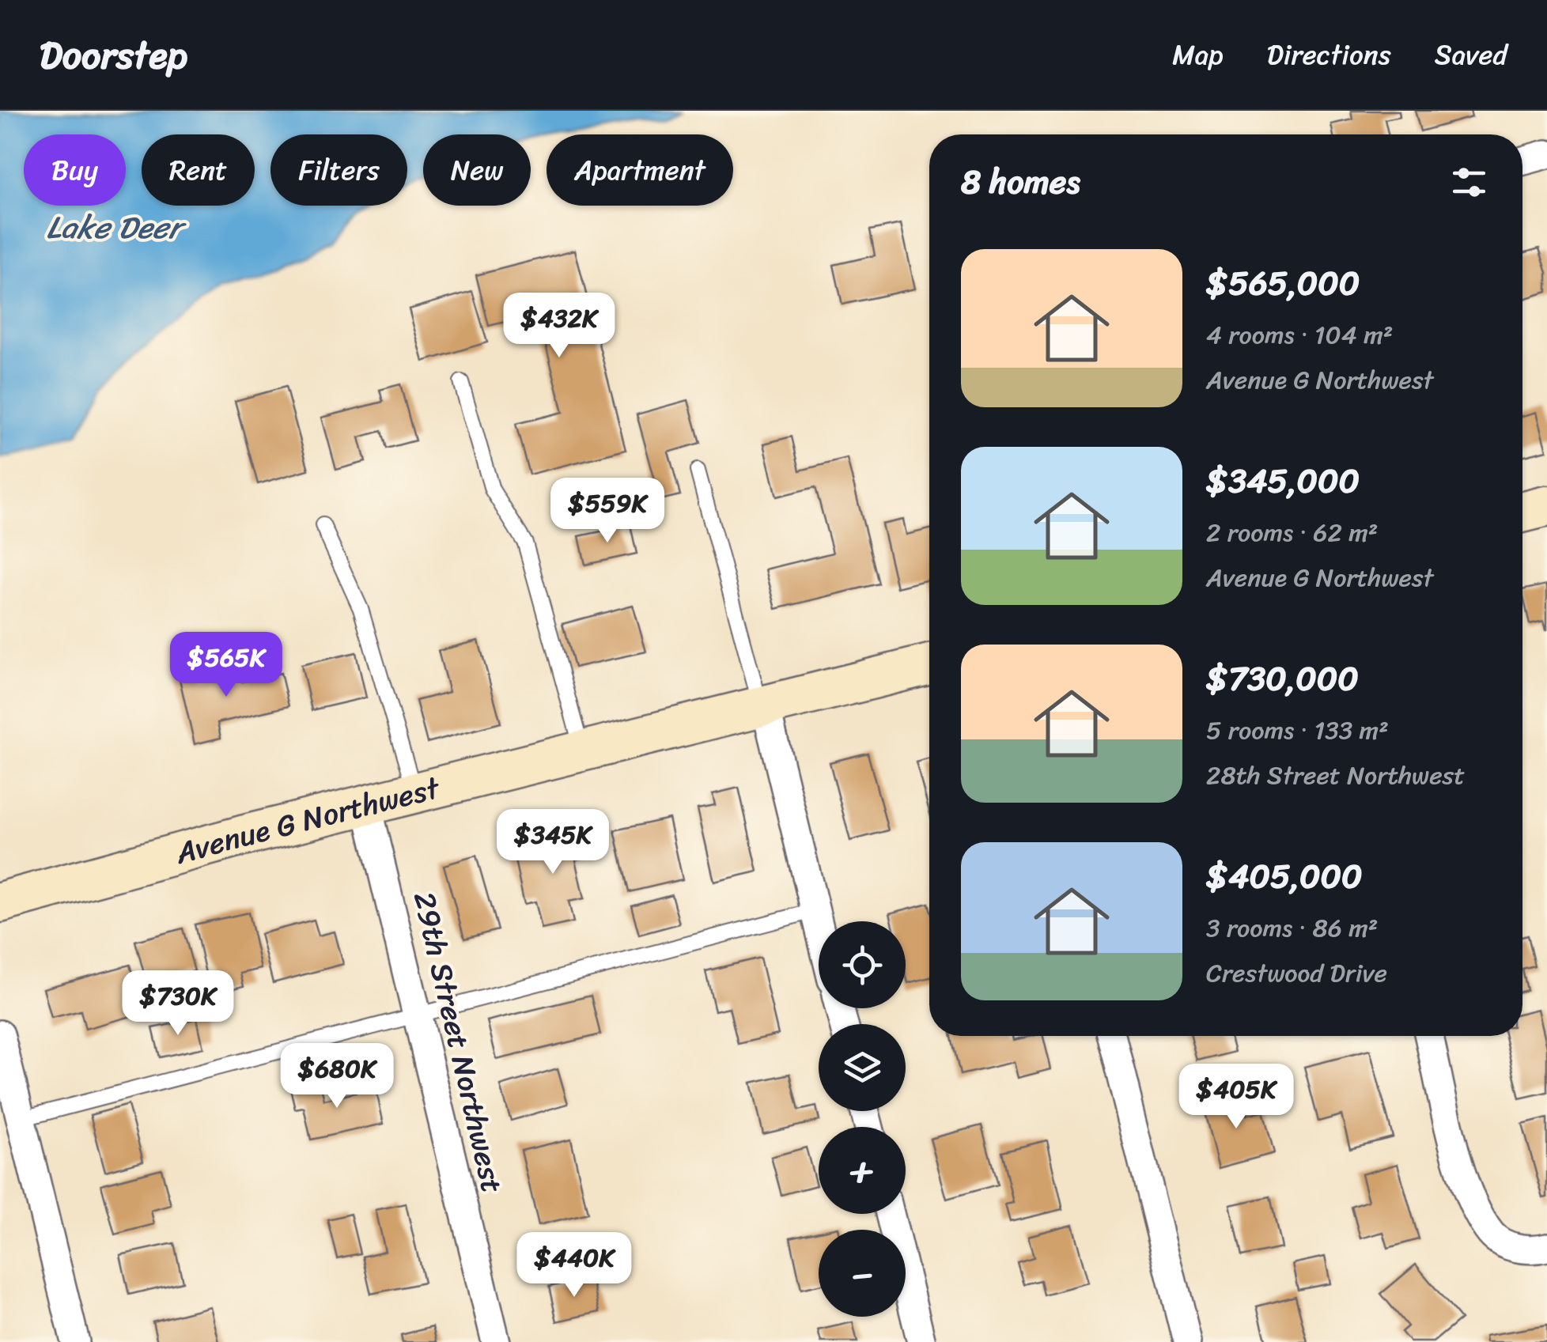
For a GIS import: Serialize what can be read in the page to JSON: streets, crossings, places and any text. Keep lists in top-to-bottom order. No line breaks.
{"streets":{"main road":["Avenue G Northwest"],"street":["29th Street Northwest"]},"crossings":[["Avenue G Northwest","29th Street Northwest"]],"water":["Lake Deer"],"page":{"header":"Doorstep","nav":["Map","Directions","Saved"],"chip":["Buy","Rent","Filters","New","Apartment"],"heading":"8 homes","list":[{"name":"$565,000","note":"4 rooms · 104 m² · Avenue G Northwest"},{"name":"$345,000","note":"2 rooms · 62 m² · Avenue G Northwest"},{"name":"$730,000","note":"5 rooms · 133 m² · 28th Street Northwest"},{"name":"$405,000","note":"3 rooms · 86 m² · Crestwood Drive"}],"price":["$432K","$559K","$565K","$345K","$730K","$680K","$405K","$440K"],"map_buttons":["+","−"]}}
